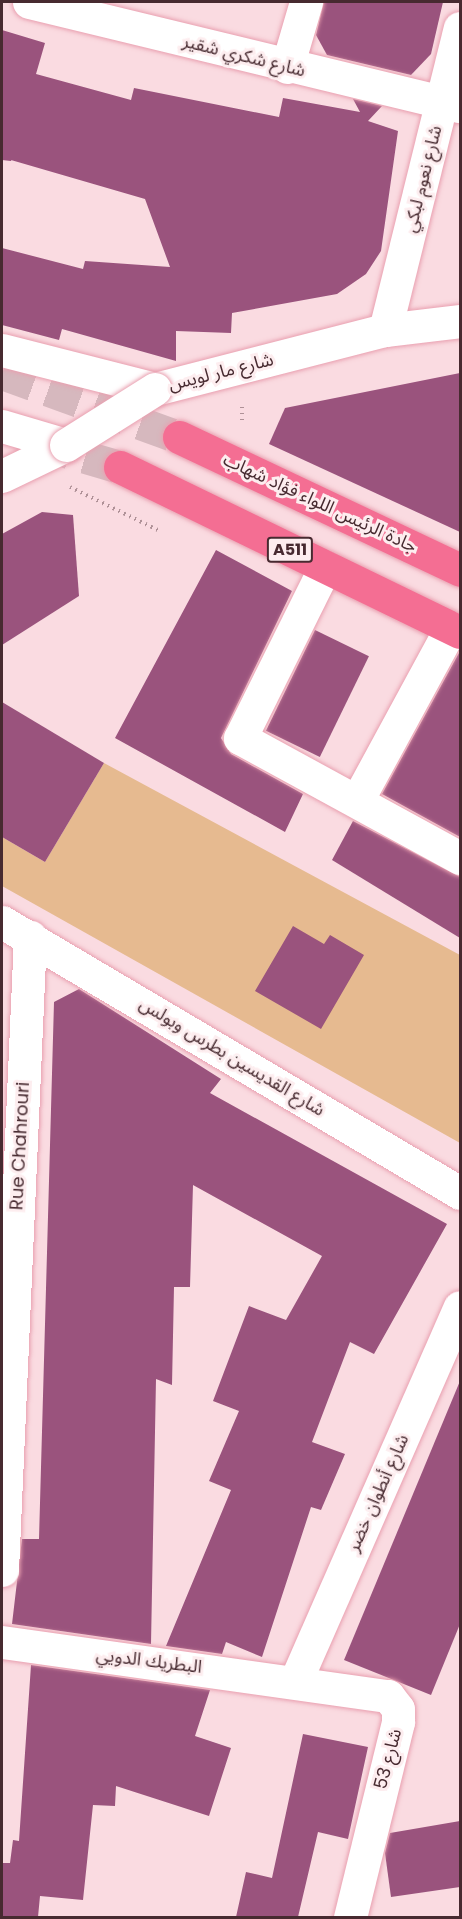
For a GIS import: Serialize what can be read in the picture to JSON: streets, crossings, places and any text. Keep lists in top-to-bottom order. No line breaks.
{"streets":{"highway":["جادة الرئيس اللواء فؤاد شهاب","A511"],"street":["شارع شكري شقير","شارع نعوم لبكي","شارع مار لويس","شارع القديسين بطرس وبولس","Rue Chahrouri","شارع أنطوان خضر","البطريك الدويي","شارع 53"]},"crossings":[["شارع شكري شقير","شارع نعوم لبكي"],["شارع نعوم لبكي","شارع مار لويس"],["شارع القديسين بطرس وبولس","Rue Chahrouri"],["شارع أنطوان خضر","البطريك الدويي"],["شارع أنطوان خضر","شارع 53"],["البطريك الدويي","شارع 53"]]}
